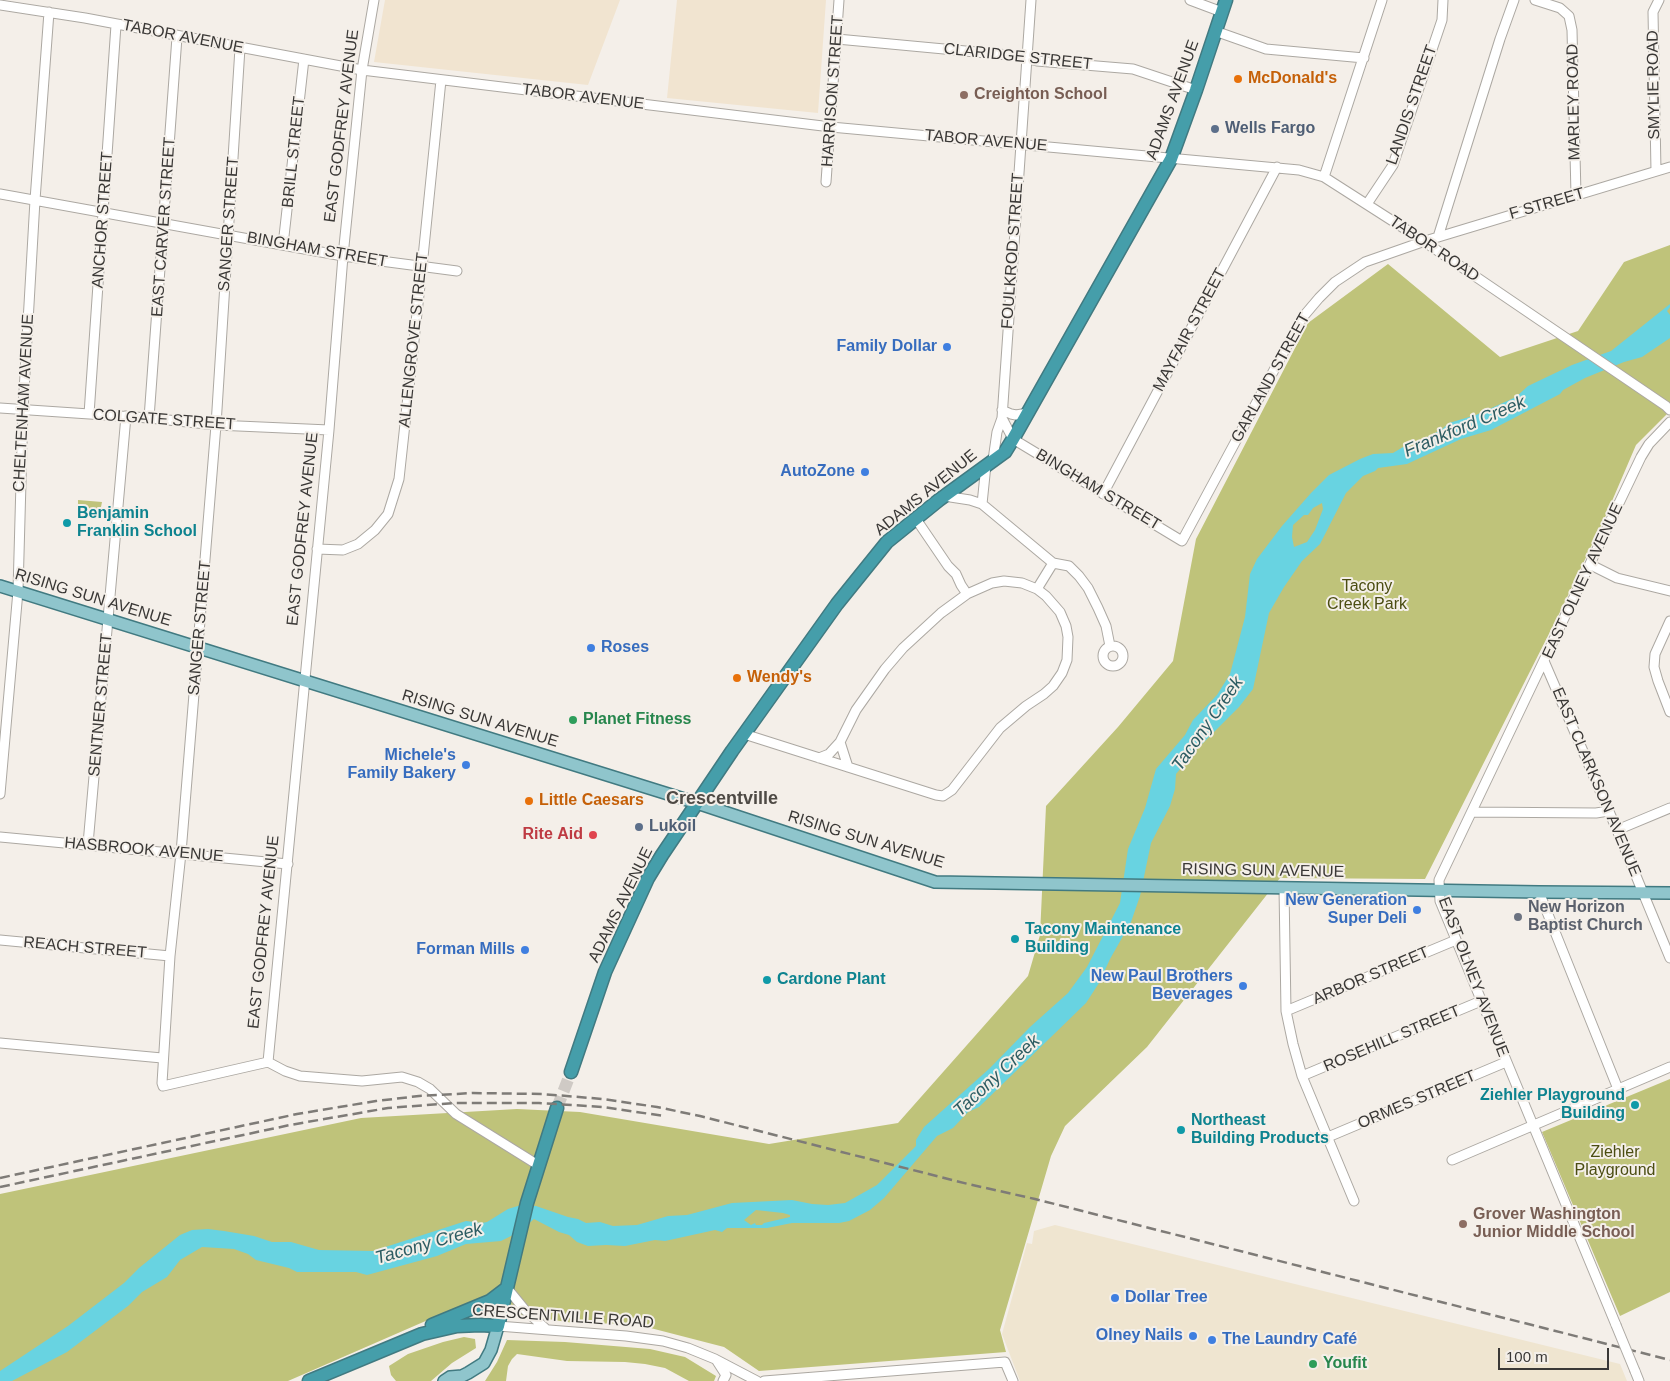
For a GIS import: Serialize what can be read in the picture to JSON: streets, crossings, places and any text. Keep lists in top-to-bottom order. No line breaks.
{"streets":{"highway":["ADAMS AVENUE","CRESCENTVILLE ROAD"],"main road":["RISING SUN AVENUE"],"street":["TABOR AVENUE","CLARIDGE STREET","SMYLIE ROAD","HARRISON STREET","MARLEY ROAD","LANDIS STREET","EAST GODFREY AVENUE","BRILL STREET","F STREET","ANCHOR STREET","SANGER STREET","EAST CARVER STREET","TABOR ROAD","BINGHAM STREET","FOULKROD STREET","MAYFAIR STREET","ALLENGROVE STREET","GARLAND STREET","CHELTENHAM AVENUE","COLGATE STREET","EAST OLNEY AVENUE","SENTNER STREET","EAST CLARKSON AVENUE","HASBROOK AVENUE","REACH STREET","ARBOR STREET","ROSEHILL STREET","ORMES STREET"]},"crossings":[["TABOR AVENUE","HARRISON STREET"],["TABOR AVENUE","ADAMS AVENUE"],["TABOR AVENUE","EAST GODFREY AVENUE"],["TABOR AVENUE","BRILL STREET"],["TABOR AVENUE","ANCHOR STREET"],["TABOR AVENUE","SANGER STREET"],["TABOR AVENUE","EAST CARVER STREET"],["TABOR AVENUE","TABOR ROAD"],["TABOR AVENUE","FOULKROD STREET"],["TABOR AVENUE","ALLENGROVE STREET"],["TABOR AVENUE","CHELTENHAM AVENUE"],["CLARIDGE STREET","HARRISON STREET"],["CLARIDGE STREET","ADAMS AVENUE"],["CLARIDGE STREET","FOULKROD STREET"],["SMYLIE ROAD","F STREET"],["ADAMS AVENUE","TABOR ROAD"],["ADAMS AVENUE","BINGHAM STREET"],["ADAMS AVENUE","FOULKROD STREET"],["ADAMS AVENUE","RISING SUN AVENUE"],["MARLEY ROAD","F STREET"],["LANDIS STREET","TABOR ROAD"],["EAST GODFREY AVENUE","SANGER STREET"],["EAST GODFREY AVENUE","BINGHAM STREET"],["EAST GODFREY AVENUE","ALLENGROVE STREET"],["EAST GODFREY AVENUE","COLGATE STREET"],["EAST GODFREY AVENUE","RISING SUN AVENUE"],["EAST GODFREY AVENUE","HASBROOK AVENUE"],["BRILL STREET","BINGHAM STREET"],["F STREET","TABOR ROAD"],["F STREET","GARLAND STREET"],["ANCHOR STREET","BINGHAM STREET"],["ANCHOR STREET","COLGATE STREET"],["SANGER STREET","BINGHAM STREET"],["SANGER STREET","COLGATE STREET"],["SANGER STREET","RISING SUN AVENUE"],["SANGER STREET","HASBROOK AVENUE"],["SANGER STREET","REACH STREET"],["EAST CARVER STREET","BINGHAM STREET"],["EAST CARVER STREET","COLGATE STREET"],["TABOR ROAD","MAYFAIR STREET"],["TABOR ROAD","GARLAND STREET"],["BINGHAM STREET","MAYFAIR STREET"],["BINGHAM STREET","ALLENGROVE STREET"],["BINGHAM STREET","GARLAND STREET"],["BINGHAM STREET","CHELTENHAM AVENUE"],["CHELTENHAM AVENUE","COLGATE STREET"],["CHELTENHAM AVENUE","RISING SUN AVENUE"],["COLGATE STREET","SENTNER STREET"],["EAST OLNEY AVENUE","RISING SUN AVENUE"],["EAST OLNEY AVENUE","EAST CLARKSON AVENUE"],["EAST OLNEY AVENUE","ARBOR STREET"],["EAST OLNEY AVENUE","ROSEHILL STREET"],["EAST OLNEY AVENUE","ORMES STREET"],["RISING SUN AVENUE","SENTNER STREET"],["RISING SUN AVENUE","EAST CLARKSON AVENUE"],["SENTNER STREET","HASBROOK AVENUE"]],"districts":["Crescentville"],"water":["Frankford Creek","Tacony Creek"],"parks":["Tacony Creek Park","Ziehler Playground"],"places":["McDonald's","Creighton School","Wells Fargo","Family Dollar","AutoZone","Benjamin Franklin School","Roses","Wendy's","Planet Fitness","Michele's Family Bakery","Little Caesars","Lukoil","Rite Aid","New Generation Super Deli","New Horizon Baptist Church","Tacony Maintenance Building","Forman Mills","Cardone Plant","New Paul Brothers Beverages","Ziehler Playground Building","Northeast Building Products","Grover Washington Junior Middle School","Dollar Tree","Olney Nails","The Laundry Café","Youfit"],"scale_bar":"100 m"}
